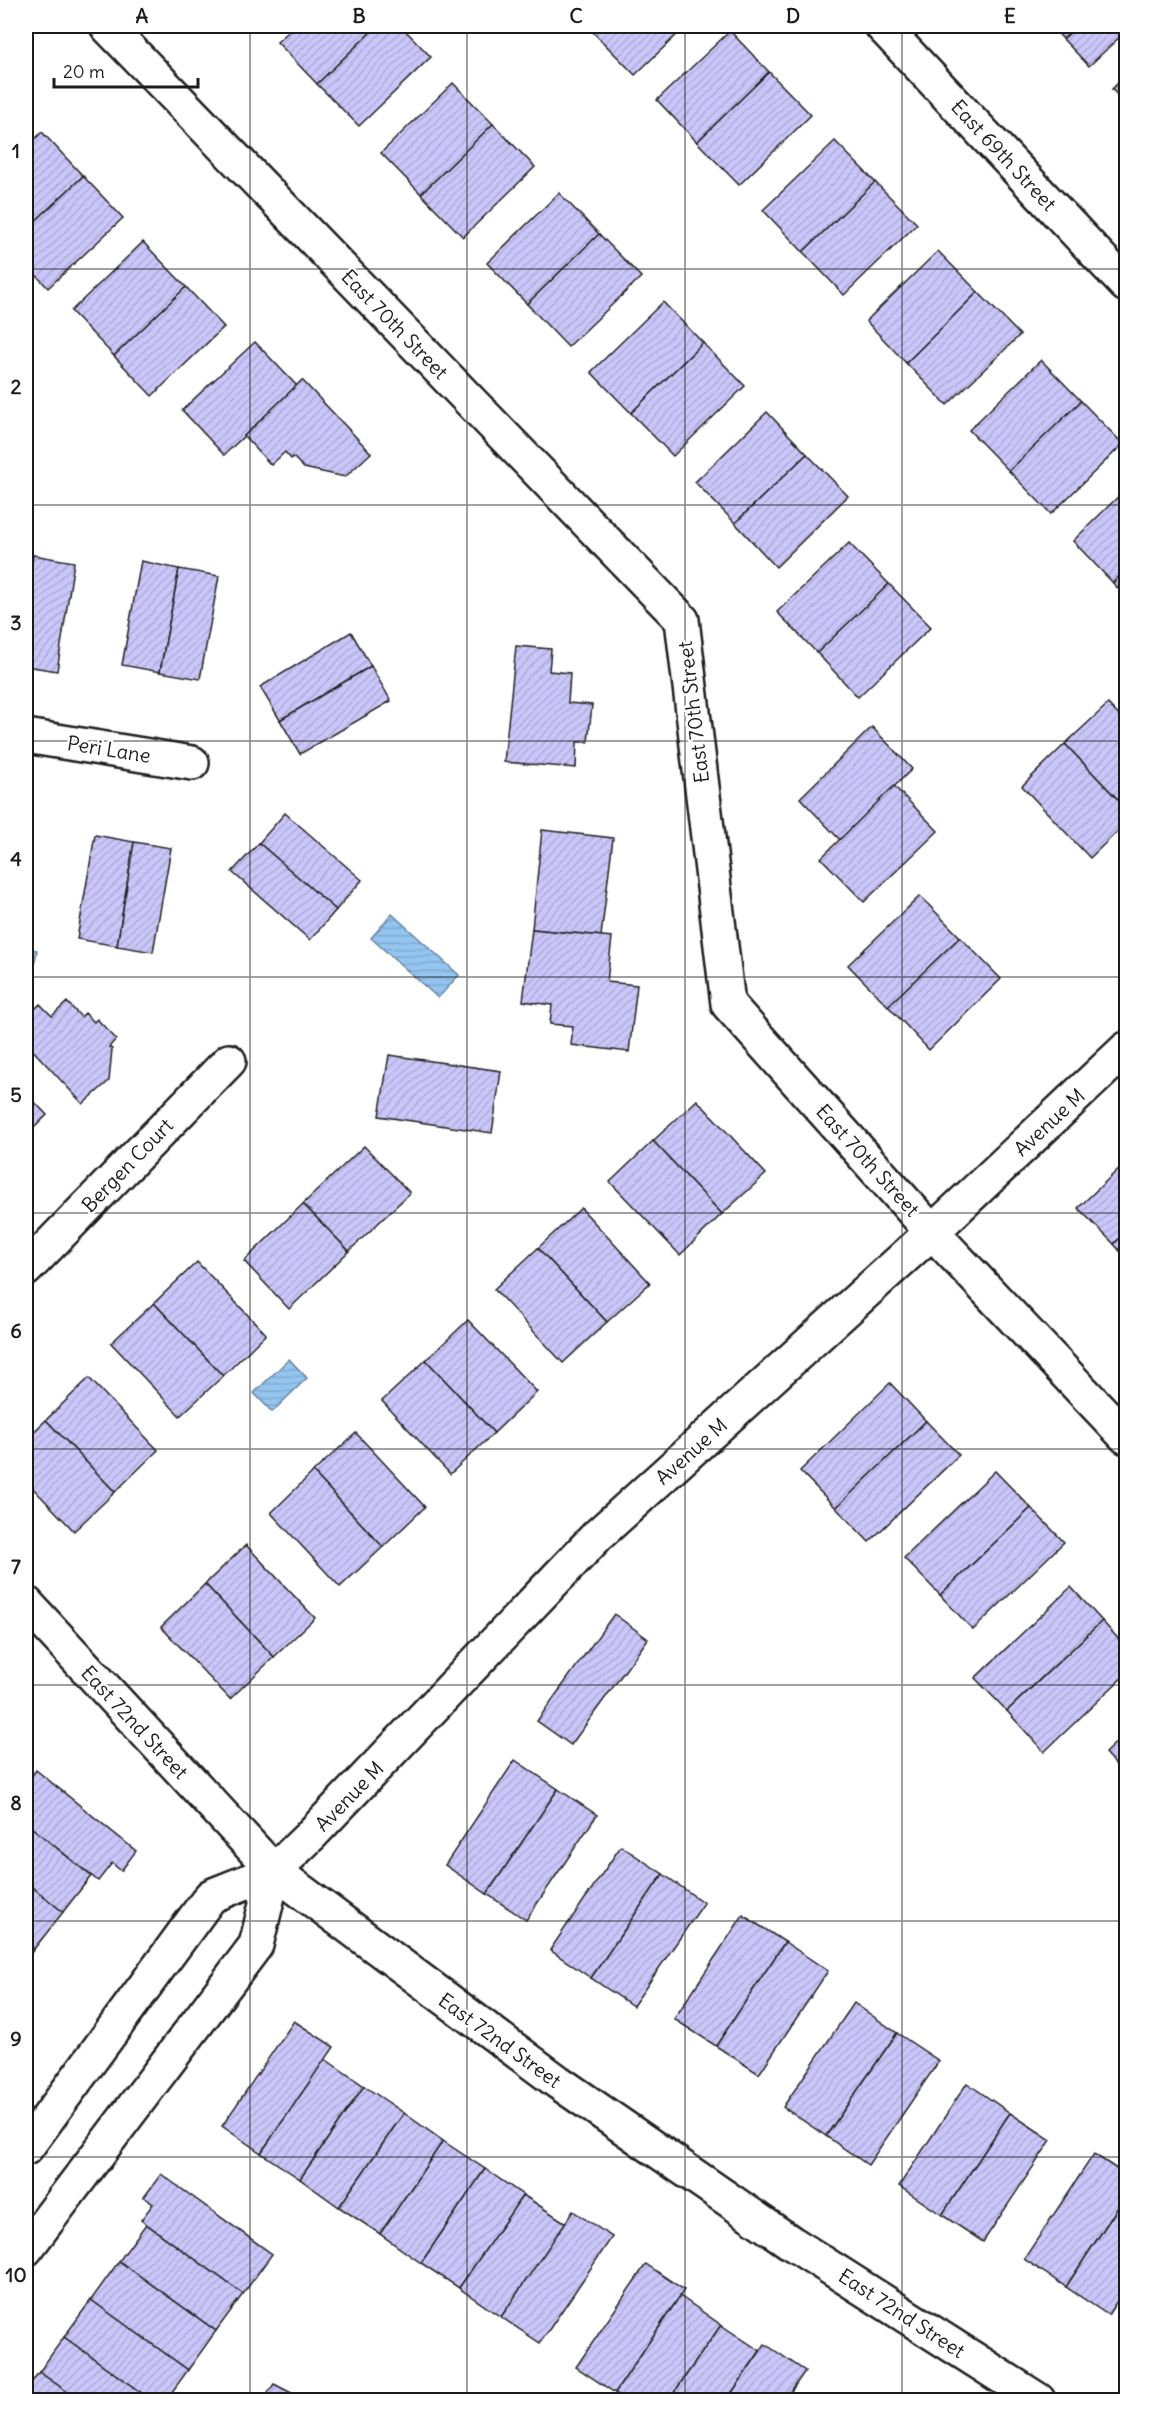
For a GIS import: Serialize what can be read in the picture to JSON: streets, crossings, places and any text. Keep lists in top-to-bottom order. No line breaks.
{"streets":{"street":["East 69th Street","East 70th Street","Peri Lane","Avenue M","Bergen Court","East 72nd Street"]},"crossings":[["East 70th Street","Avenue M"],["Avenue M","East 72nd Street"]],"scale_bar":"20 m","grid":{"columns":["A","B","C","D","E"],"rows":["1","2","3","4","5","6","7","8","9","10"]}}
